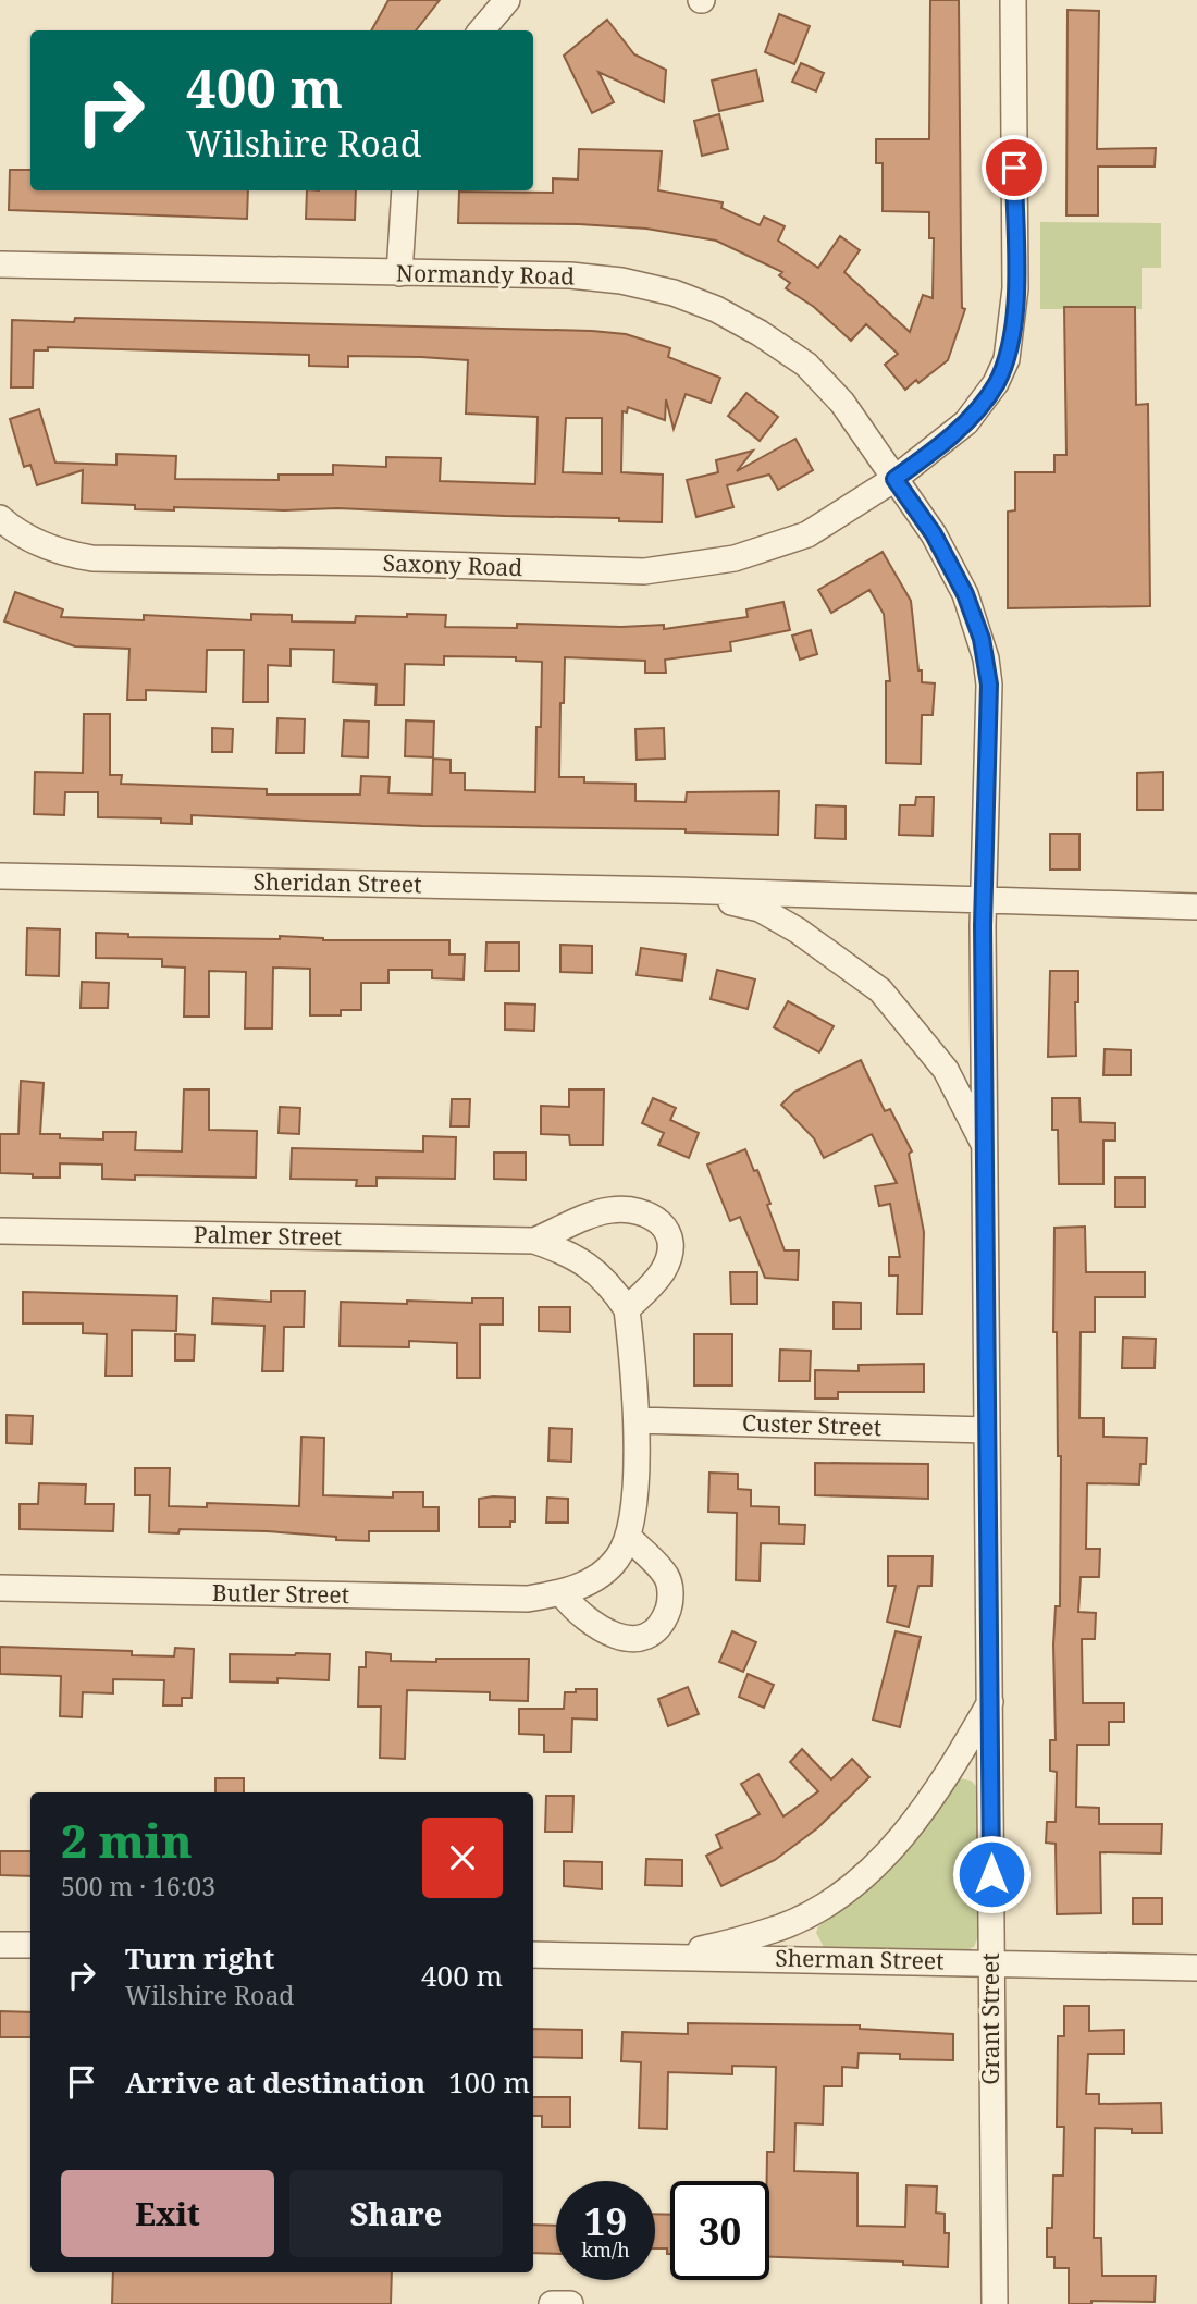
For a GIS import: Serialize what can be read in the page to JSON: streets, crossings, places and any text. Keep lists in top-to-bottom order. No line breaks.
{"streets":{"street":["Normandy Road","Saxony Road","Sheridan Street","Palmer Street","Custer Street","Butler Street","Sherman Street","Grant Street"]},"crossings":[["Normandy Road","Saxony Road"],["Normandy Road","Grant Street"],["Saxony Road","Grant Street"],["Sheridan Street","Grant Street"],["Custer Street","Butler Street"],["Custer Street","Grant Street"],["Sherman Street","Grant Street"]],"page":{"turn":["400 m","Wilshire Road"],"heading":["2 min","500 m · 16:03"],"list":[{"name":"Turn right","note":"Wilshire Road","value":"400 m"},{"name":"Arrive at destination","value":"100 m"}],"buttons":["Exit","Share"],"speed":"19 km/h","limit":"30"}}
